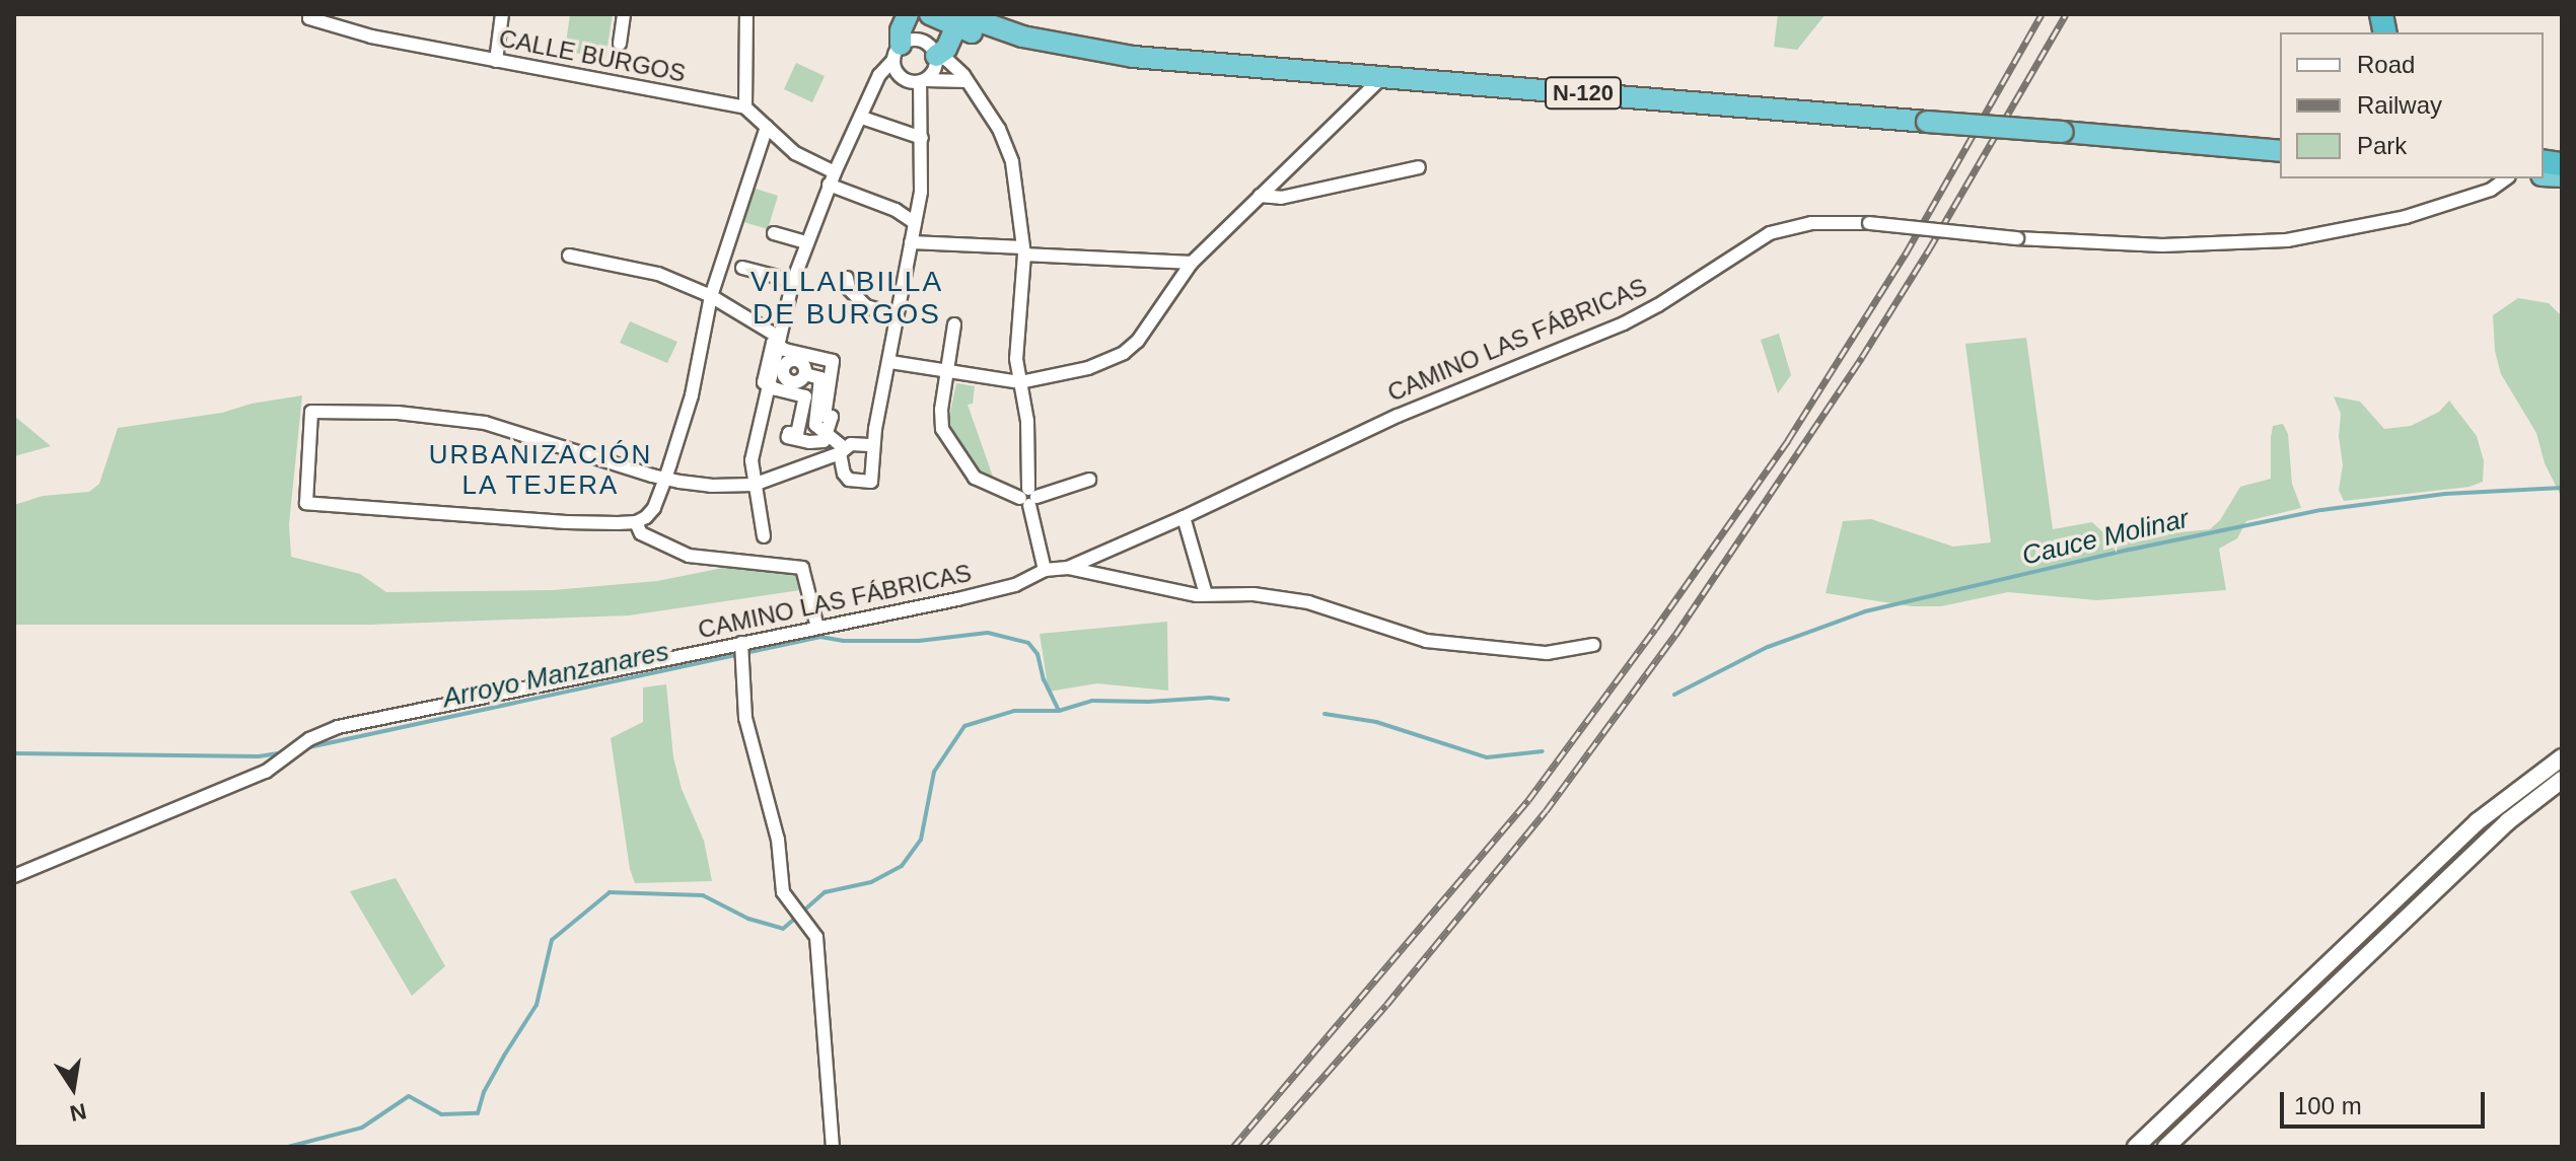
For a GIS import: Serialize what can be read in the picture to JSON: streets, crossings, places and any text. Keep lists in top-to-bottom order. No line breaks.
{"streets":{"highway":["N-120"],"street":["CALLE BURGOS","CAMINO LAS FÁBRICAS"]},"districts":["VILLALBILLA DE BURGOS","URBANIZACIÓN LA TEJERA"],"water":["Cauce Molinar","Arroyo Manzanares"],"legend":["Road","Railway","Park"],"scale_bar":"100 m","north":"bottom"}
